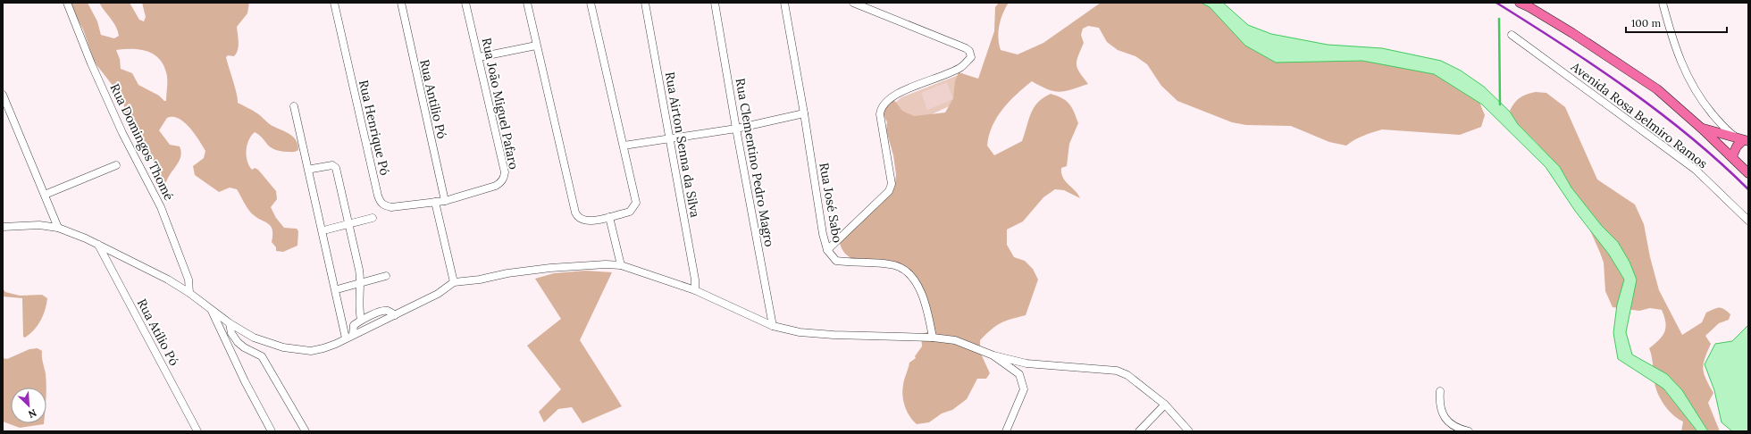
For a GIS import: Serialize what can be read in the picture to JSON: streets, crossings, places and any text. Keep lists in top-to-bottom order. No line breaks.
{"streets":{"street":["Rua Antilio Pó","Rua João Miguel Pafaro","Avenida Rosa Belmiro Ramos","Rua Henrique Pó","Rua Domingos Thomé","Rua Airton Senna da Silva","Rua Clementino Pedro Magro","Rua José Sabo","Rua Atílio Pó"]},"crossings":[["Rua Antilio Pó","Rua João Miguel Pafaro"],["Rua João Miguel Pafaro","Rua Henrique Pó"]],"scale_bar":"100 m","north":"bottom right"}
